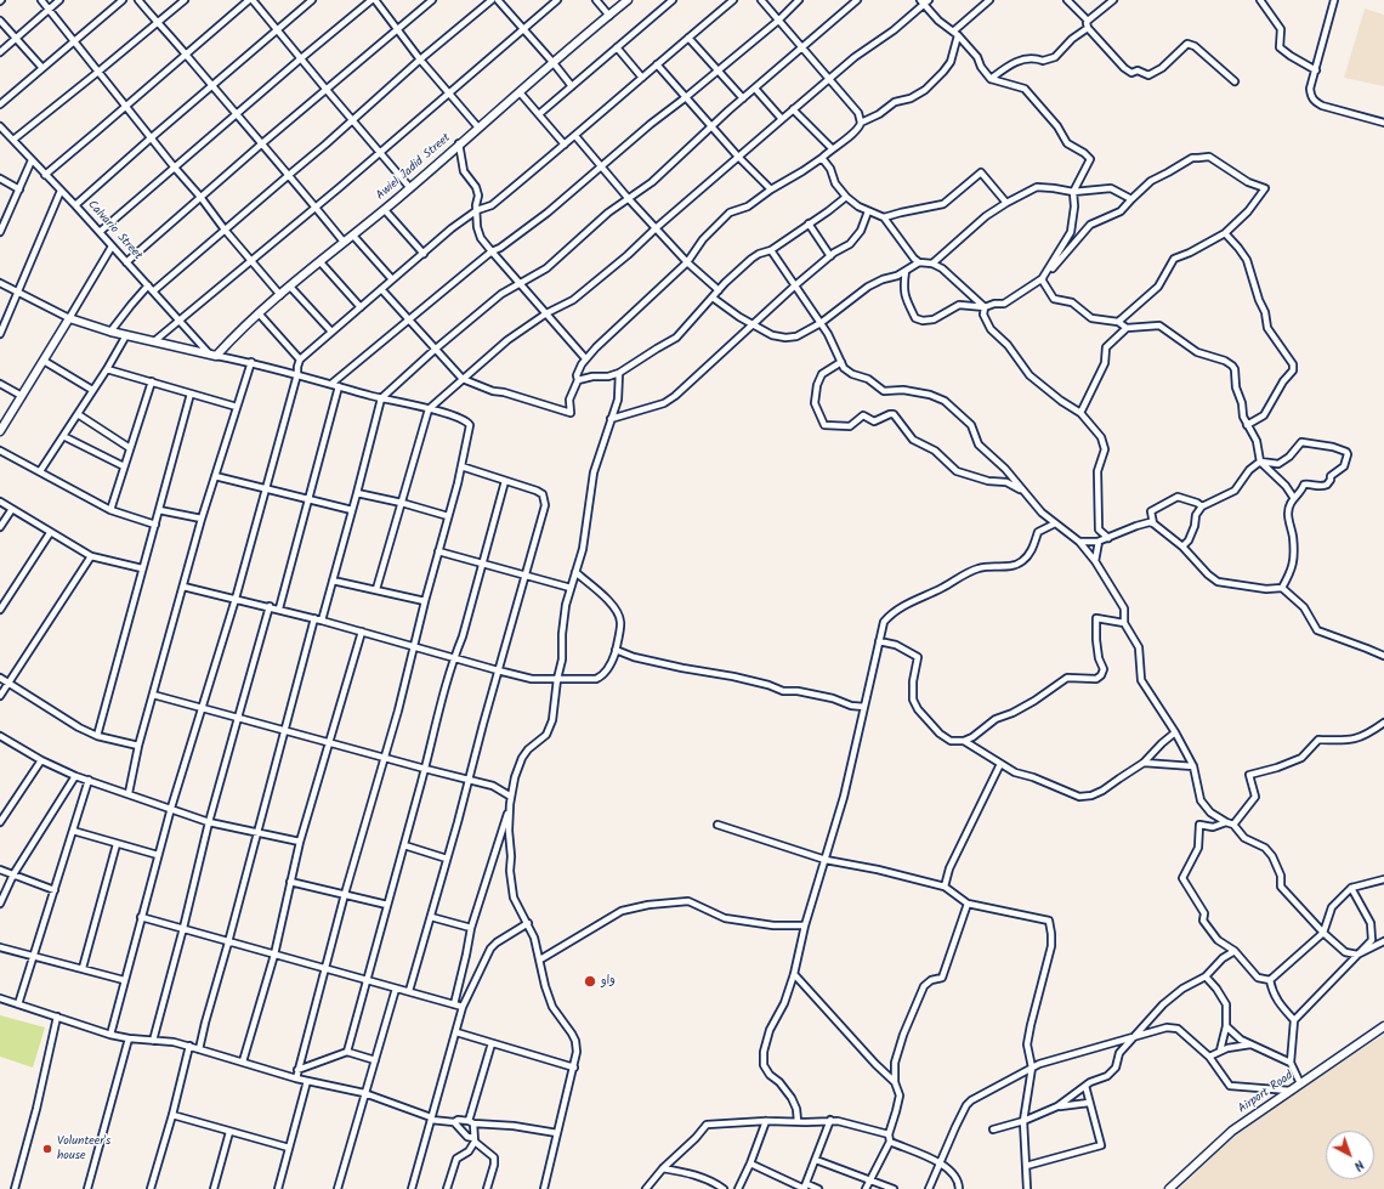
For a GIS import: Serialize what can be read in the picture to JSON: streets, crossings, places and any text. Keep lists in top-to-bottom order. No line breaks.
{"streets":{"street":["Awiel Jadid Street","Calvario Street","Airport Road"]},"crossings":[["Awiel Jadid Street","Calvario Street"]],"places":["واو","Volunteer's house"],"north":"bottom right"}
